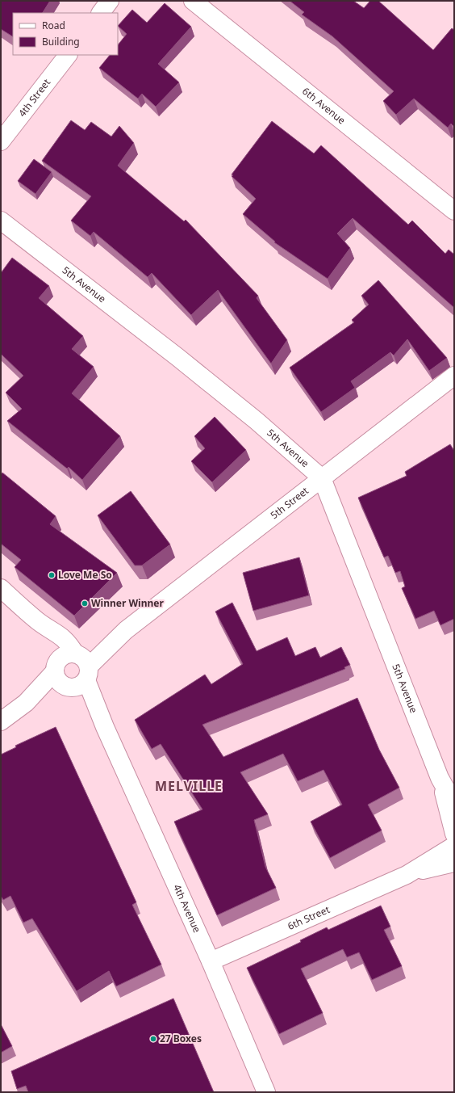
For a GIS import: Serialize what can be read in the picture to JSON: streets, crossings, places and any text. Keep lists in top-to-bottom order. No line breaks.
{"streets":{"street":["4th Street","6th Avenue","5th Avenue","5th Street","4th Avenue","6th Street"]},"crossings":[["5th Avenue","5th Street"],["5th Avenue","6th Street"],["5th Street","4th Avenue"],["4th Avenue","6th Street"]],"districts":["MELVILLE"],"places":["Love Me So","Winner Winner","27 Boxes"],"legend":["Road","Building"]}
